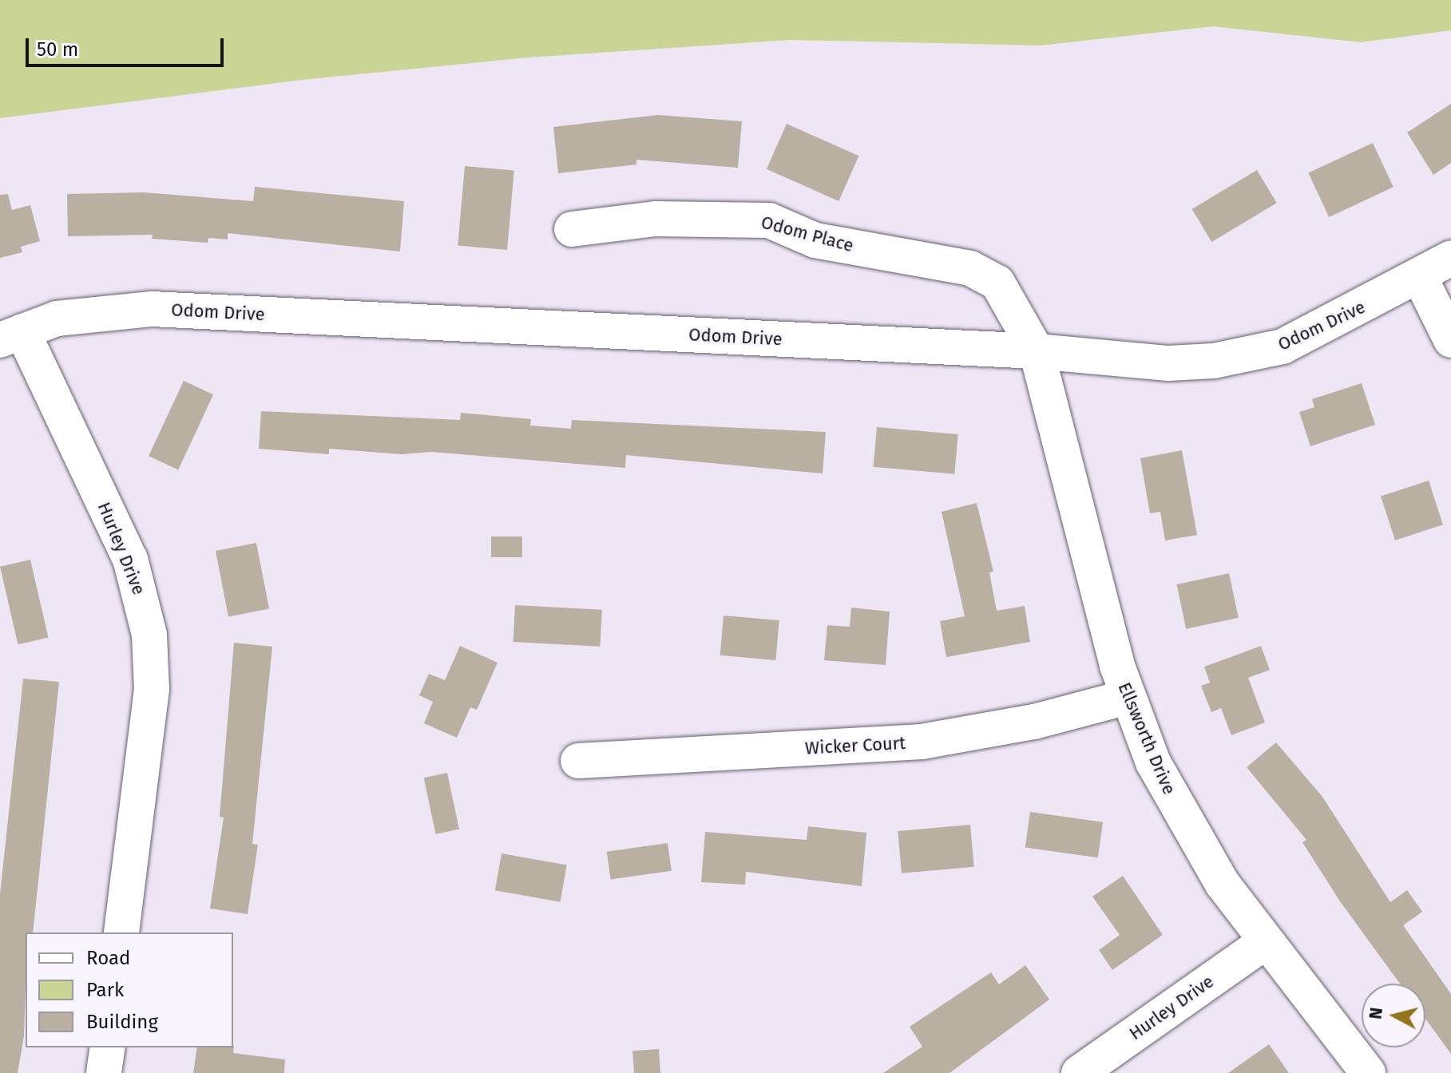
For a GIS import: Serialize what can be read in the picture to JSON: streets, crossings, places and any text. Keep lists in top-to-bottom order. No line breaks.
{"streets":{"street":["Odom Place","Odom Drive","Hurley Drive","Ellsworth Drive","Wicker Court"]},"crossings":[["Odom Place","Odom Drive"],["Odom Place","Ellsworth Drive"],["Odom Drive","Hurley Drive"],["Odom Drive","Ellsworth Drive"],["Hurley Drive","Ellsworth Drive"],["Ellsworth Drive","Wicker Court"]],"legend":["Road","Park","Building"],"scale_bar":"50 m","north":"left"}
